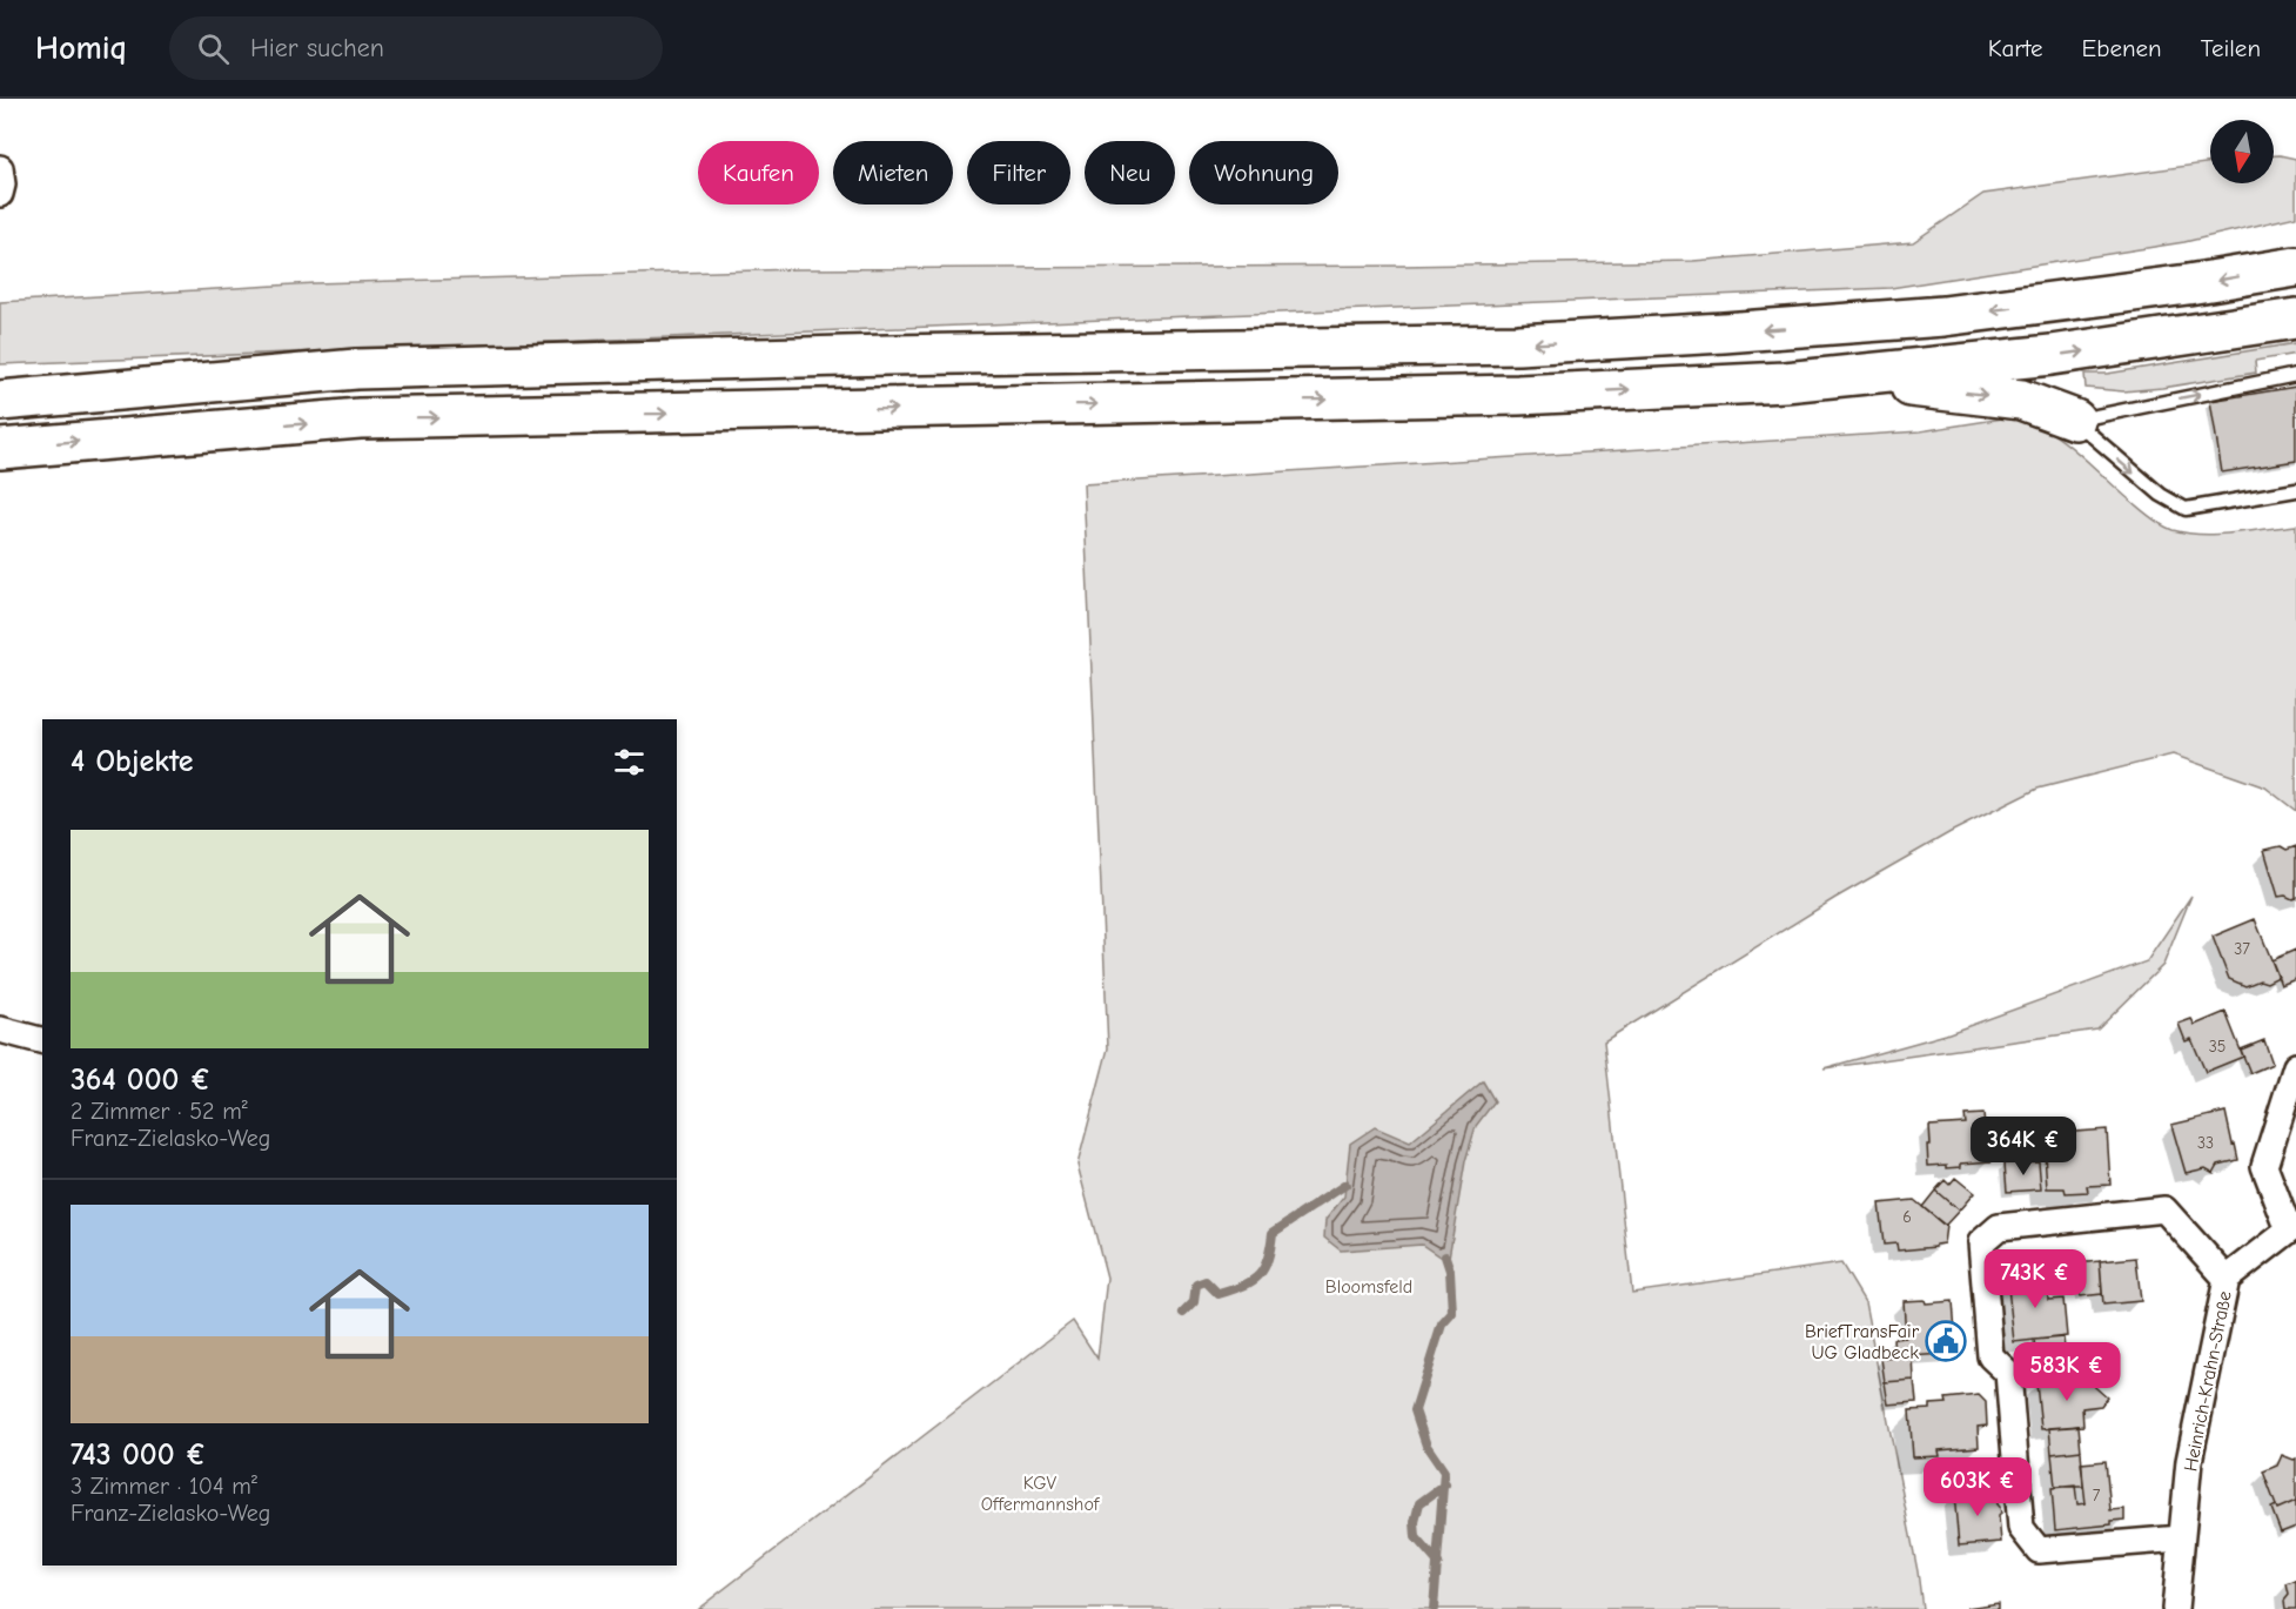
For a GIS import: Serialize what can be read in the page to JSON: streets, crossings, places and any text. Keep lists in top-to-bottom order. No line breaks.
{"streets":{"street":["Heinrich-Krahn-Straße"]},"parks":["Bloomsfeld","KGV Offermannshof"],"places":{"public building":["BriefTransFair UG Gladbeck"]},"house_numbers":["37","35","33","6","7"],"north":"bottom","page":{"header":"Homiq","search":"Hier suchen","nav":["Karte","Ebenen","Teilen"],"chip":["Kaufen","Mieten","Filter","Neu","Wohnung"],"heading":"4 Objekte","list":[{"name":"364 000 €","note":"2 Zimmer · 52 m² · Franz-Zielasko-Weg"},{"name":"743 000 €","note":"3 Zimmer · 104 m² · Franz-Zielasko-Weg"}],"price":["364K €","743K €","583K €","603K €"]}}
